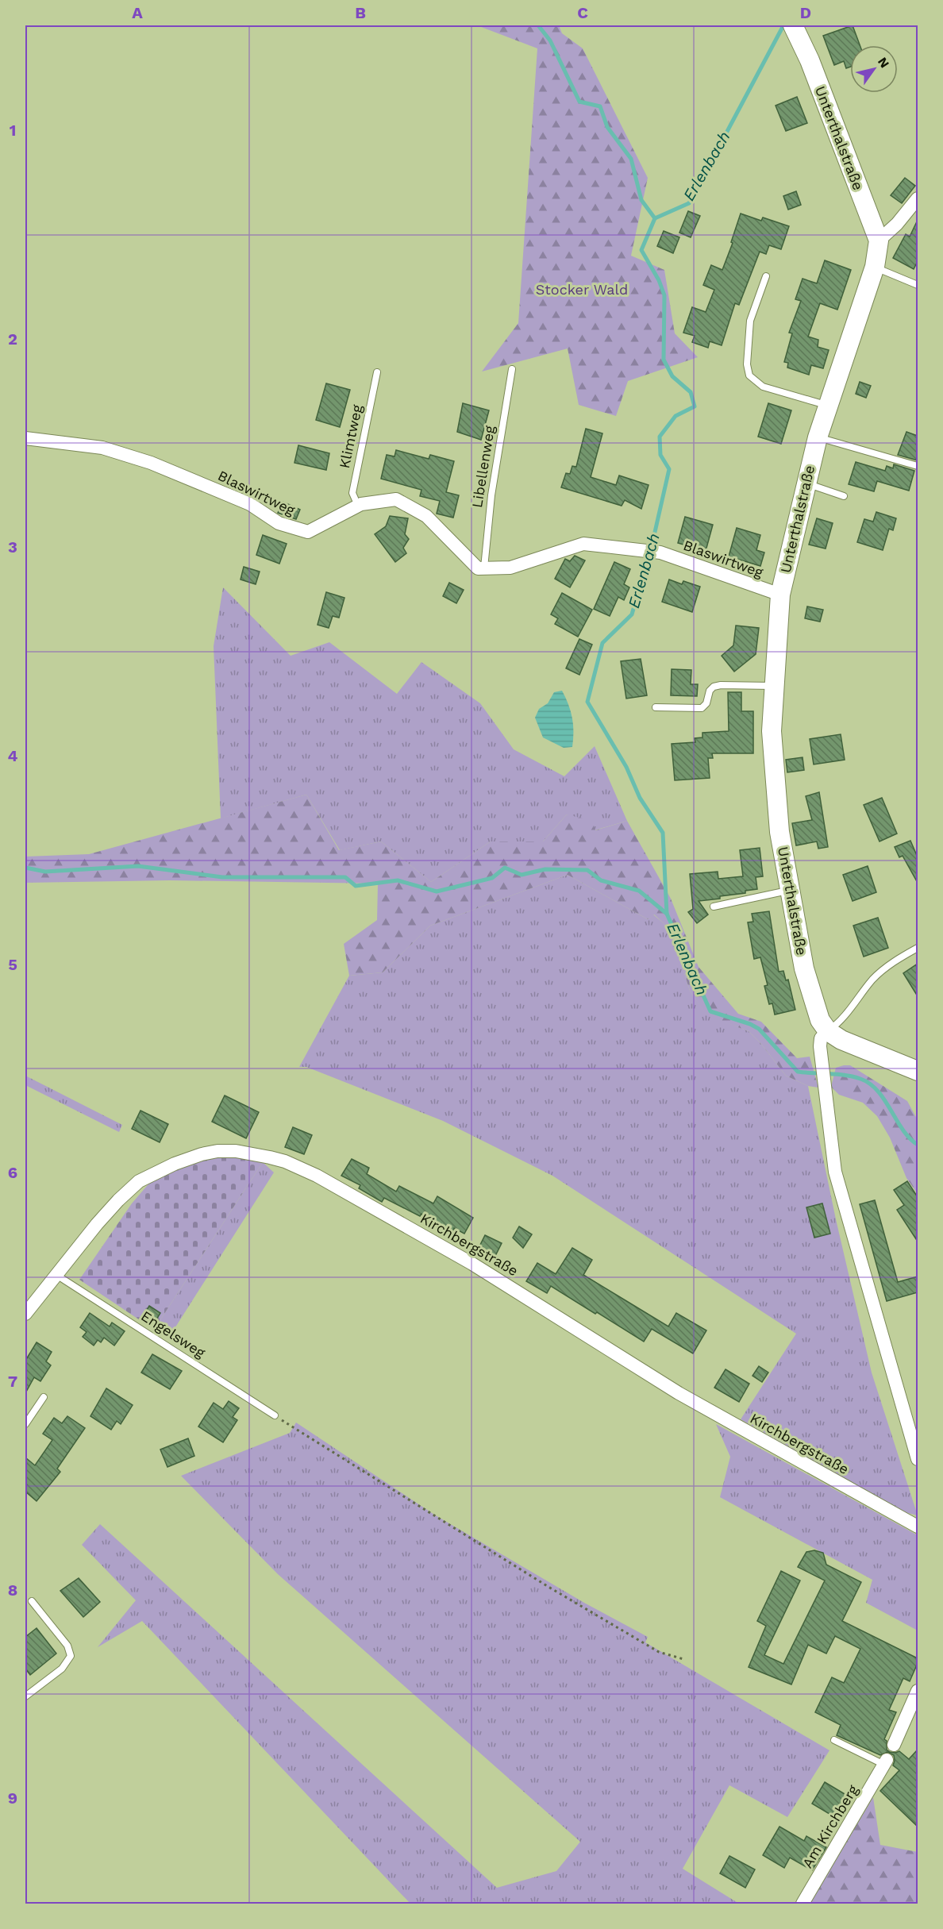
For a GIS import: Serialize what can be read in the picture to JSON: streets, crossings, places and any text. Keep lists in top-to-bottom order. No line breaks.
{"streets":{"street":["Unterthalstraße","Blaswirtweg","Kirchbergstraße","Am Kirchberg"],"lane":["Klimtweg","Libellenweg","Engelsweg"]},"crossings":[["Unterthalstraße","Blaswirtweg"],["Klimtweg","Blaswirtweg"],["Libellenweg","Blaswirtweg"],["Kirchbergstraße","Engelsweg"]],"water":["Erlenbach"],"parks":["Stocker Wald"],"north":"top right","grid":{"columns":["A","B","C","D"],"rows":["1","2","3","4","5","6","7","8","9"]}}
